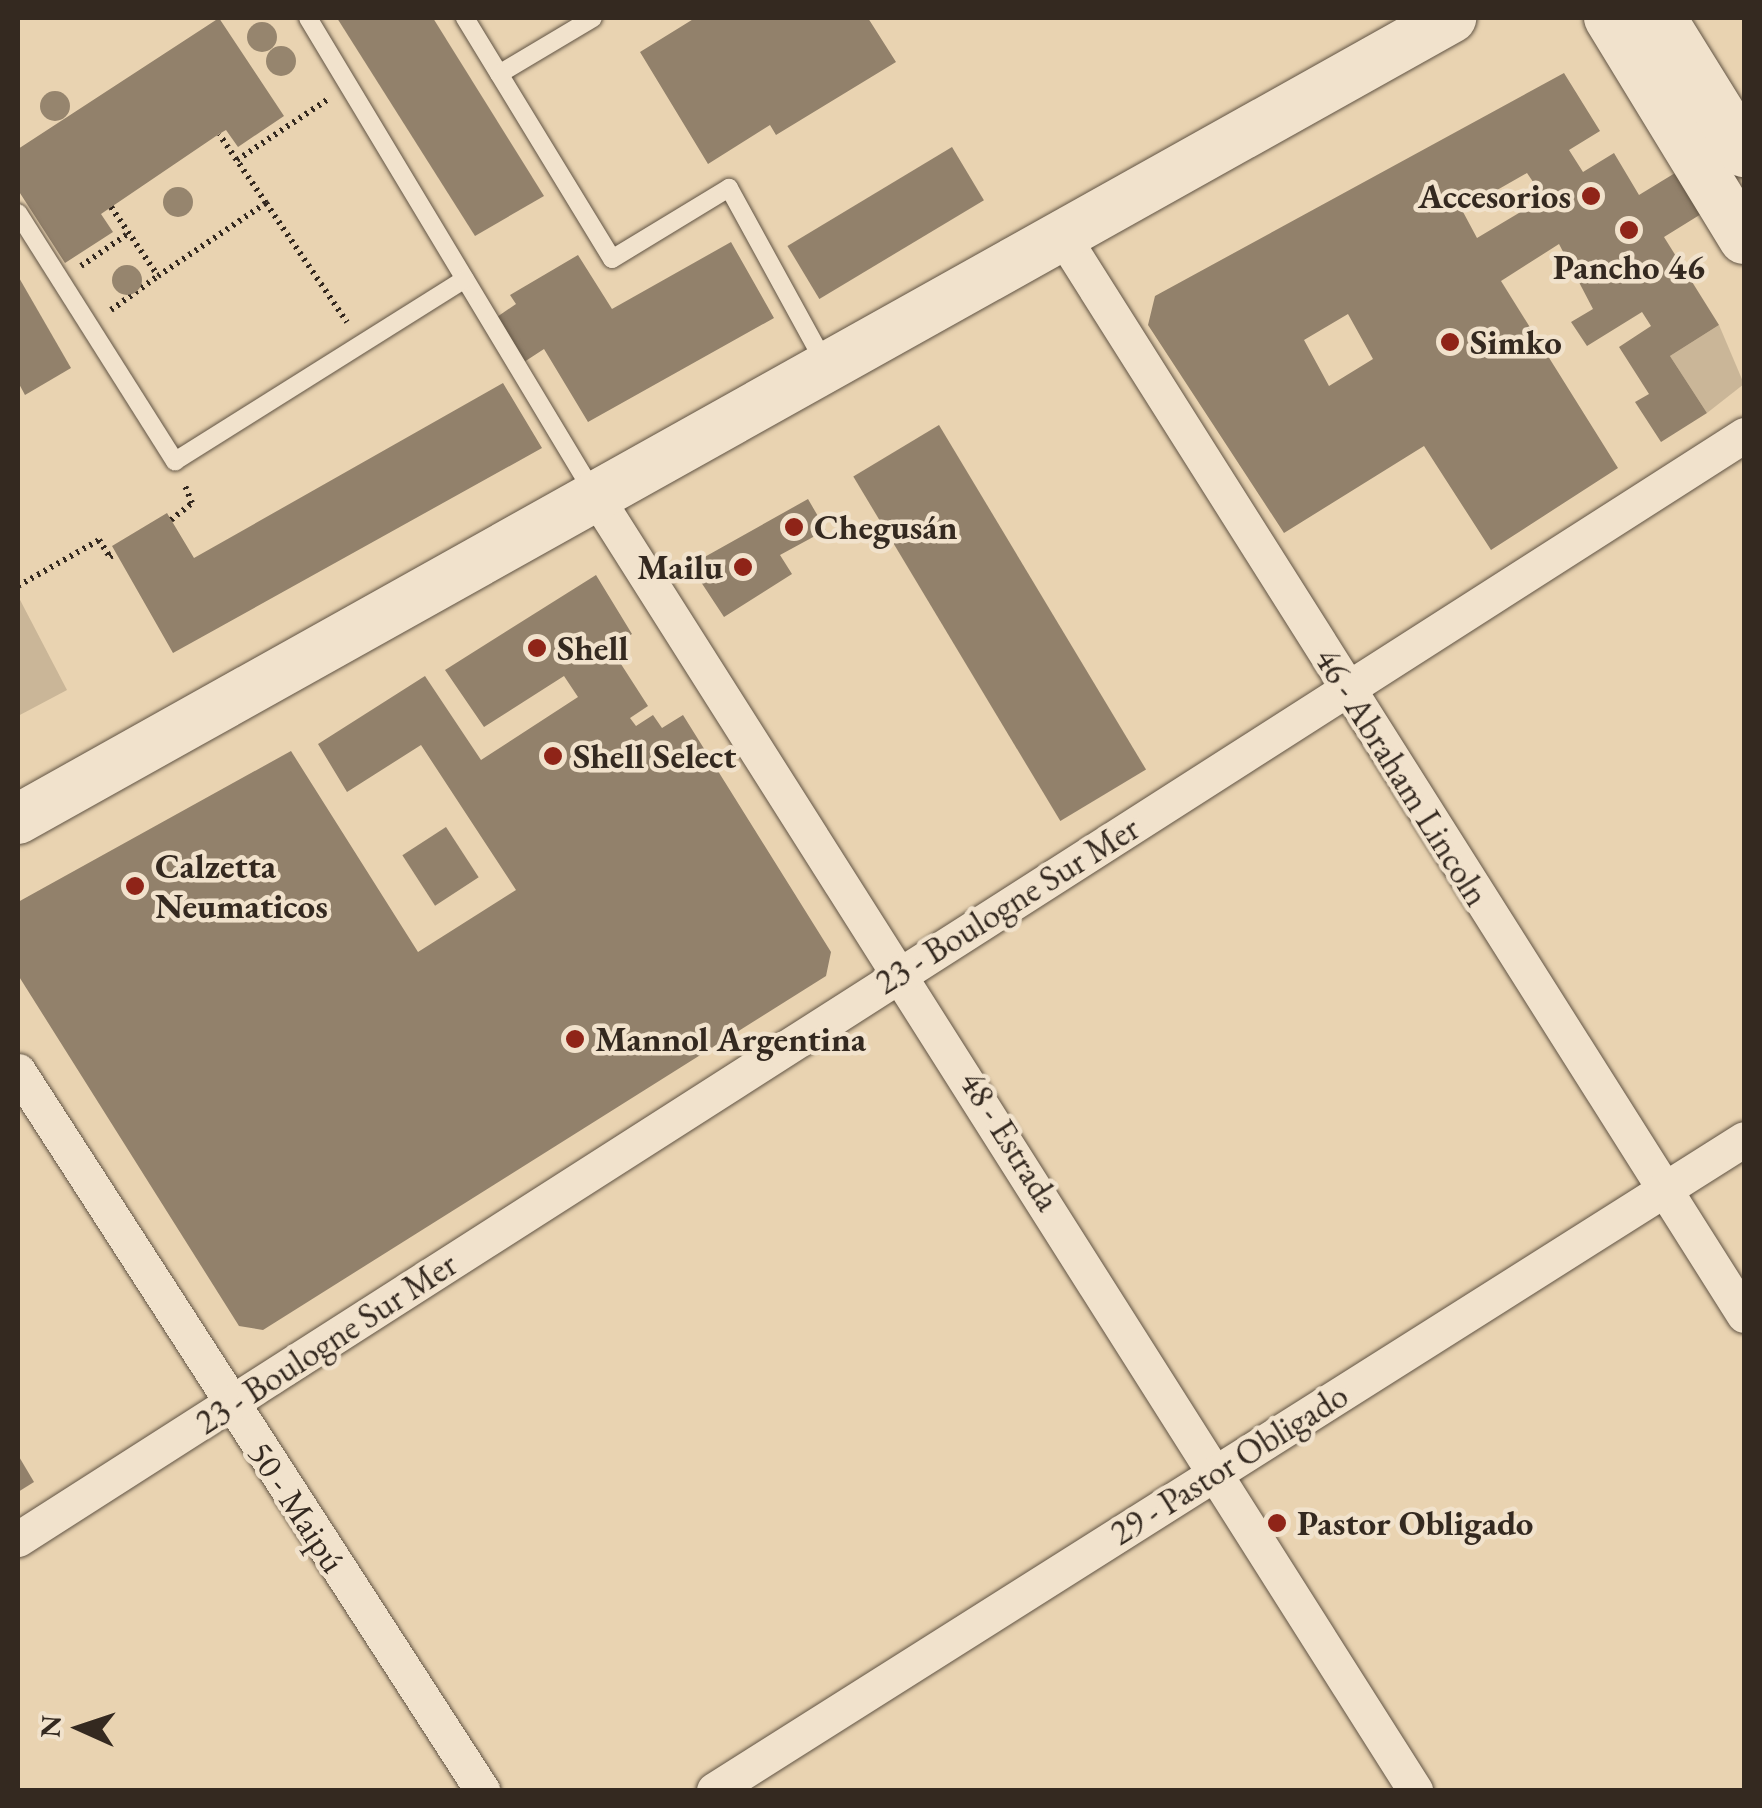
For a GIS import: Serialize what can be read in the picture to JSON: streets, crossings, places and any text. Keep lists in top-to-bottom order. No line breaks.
{"streets":{"street":["46 - Abraham Lincoln","23 - Boulogne Sur Mer","48 - Estrada","29 - Pastor Obligado","50 - Maipú"]},"crossings":[["46 - Abraham Lincoln","23 - Boulogne Sur Mer"],["46 - Abraham Lincoln","29 - Pastor Obligado"],["23 - Boulogne Sur Mer","48 - Estrada"],["23 - Boulogne Sur Mer","50 - Maipú"],["48 - Estrada","29 - Pastor Obligado"]],"places":["Accesorios","Pancho 46","Simko","Chegusán","Mailu","Shell","Shell Select","Calzetta Neumaticos","Mannol Argentina","Pastor Obligado"],"north":"left"}
